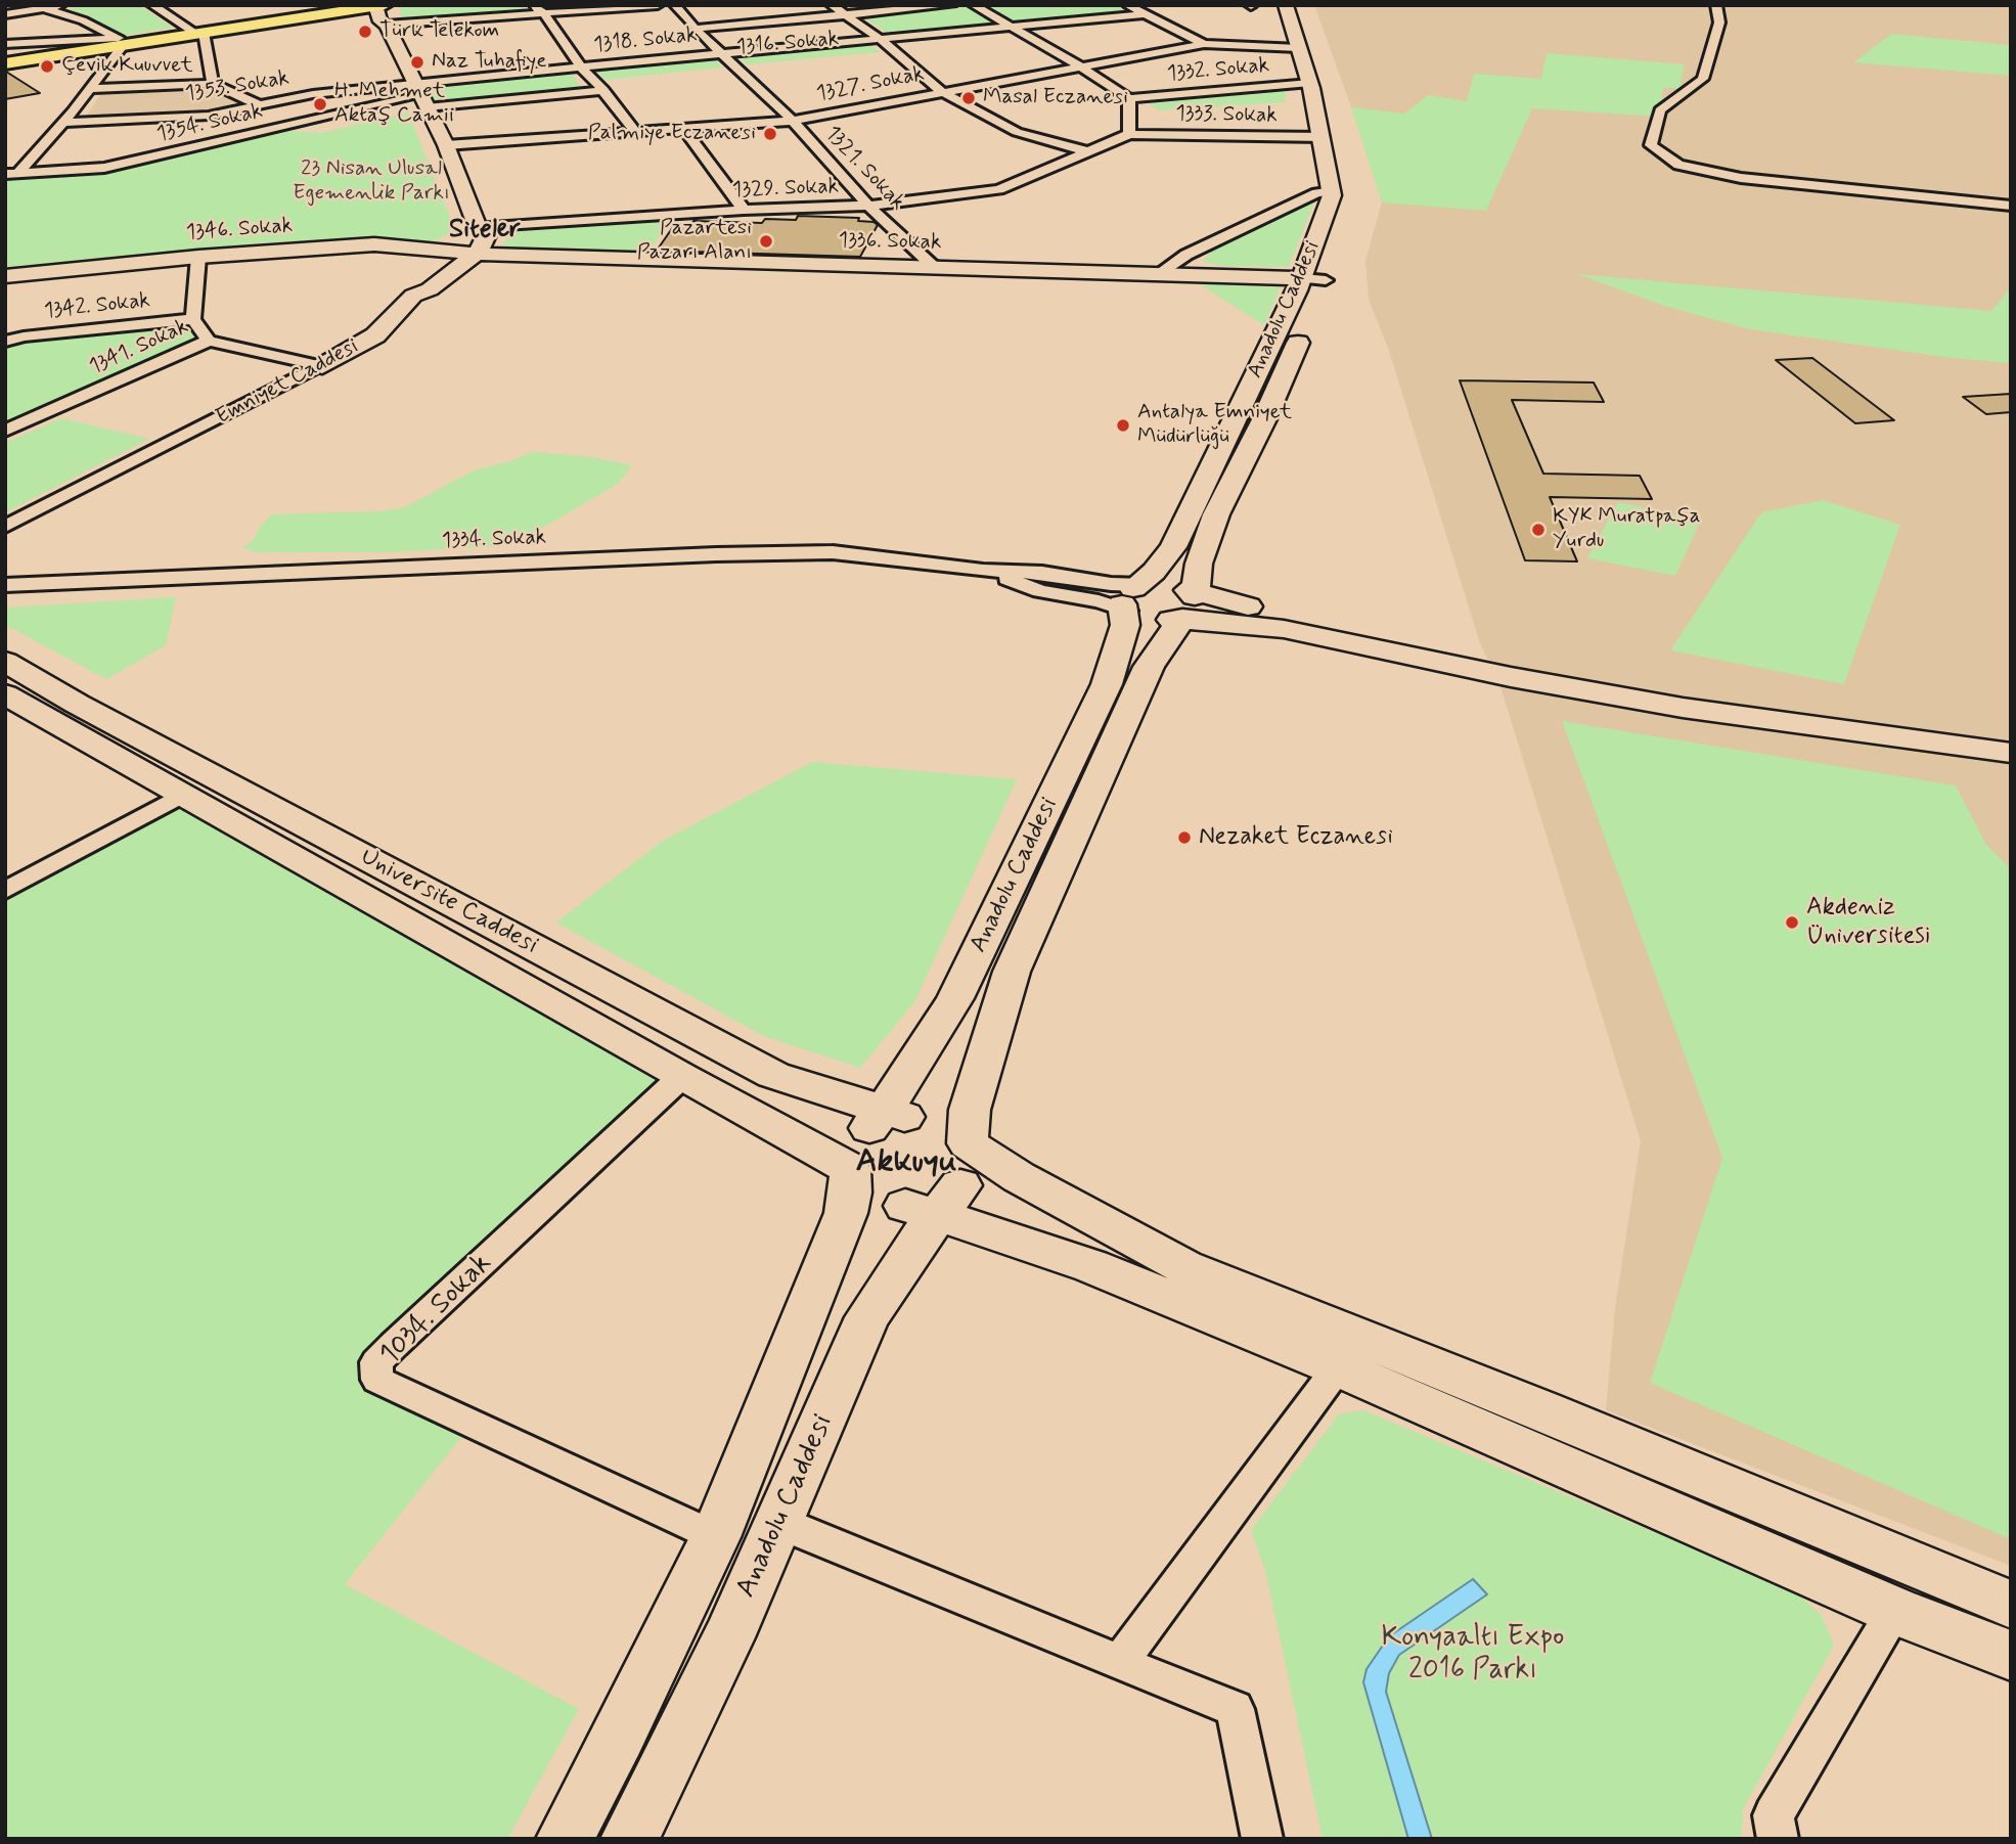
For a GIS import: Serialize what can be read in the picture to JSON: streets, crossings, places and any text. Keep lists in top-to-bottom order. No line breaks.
{"streets":{"street":["1318. Sokak","1316. Sokak","1332. Sokak","1327. Sokak","1353. Sokak","1333. Sokak","1354. Sokak","1321. Sokak","1329. Sokak","1346. Sokak","1336. Sokak","1342. Sokak","Anadolu Caddesi","1341. Sokak","Emniyet Caddesi","1334. Sokak","Universite Caddesi","1034. Sokak"]},"crossings":[["1318. Sokak","1353. Sokak"],["1318. Sokak","1354. Sokak"],["1318. Sokak","1321. Sokak"],["1316. Sokak","1321. Sokak"],["1327. Sokak","1321. Sokak"],["1353. Sokak","1354. Sokak"],["1333. Sokak","1329. Sokak"],["1321. Sokak","1329. Sokak"],["1321. Sokak","1336. Sokak"],["1329. Sokak","1346. Sokak"],["1329. Sokak","1336. Sokak"],["1329. Sokak","Emniyet Caddesi"],["1346. Sokak","1336. Sokak"],["1346. Sokak","1341. Sokak"],["1346. Sokak","Emniyet Caddesi"],["1336. Sokak","Anadolu Caddesi"],["1336. Sokak","Emniyet Caddesi"],["1342. Sokak","1341. Sokak"],["Anadolu Caddesi","1334. Sokak"],["Anadolu Caddesi","Universite Caddesi"],["Anadolu Caddesi","1034. Sokak"],["Universite Caddesi","1034. Sokak"]],"districts":["Siteler","Akkuyu"],"parks":["23 Nisan Ulusal Egemenlik Parkı","Konyaaltı Expo 2016 Parkı"],"places":["Türk Telekom","Naz Tuhafiye","Çevik Kuuvvet","Masal Eczanesi","H. Mehmet Aktaş Camii","Palmiye Eczanesi","Pazartesi Pazarı Alanı","Antalya Emniyet Müdürlüğü","KYK Muratpaşa Yurdu","Nezaket Eczanesi","Akdeniz Üniversitesi"]}
